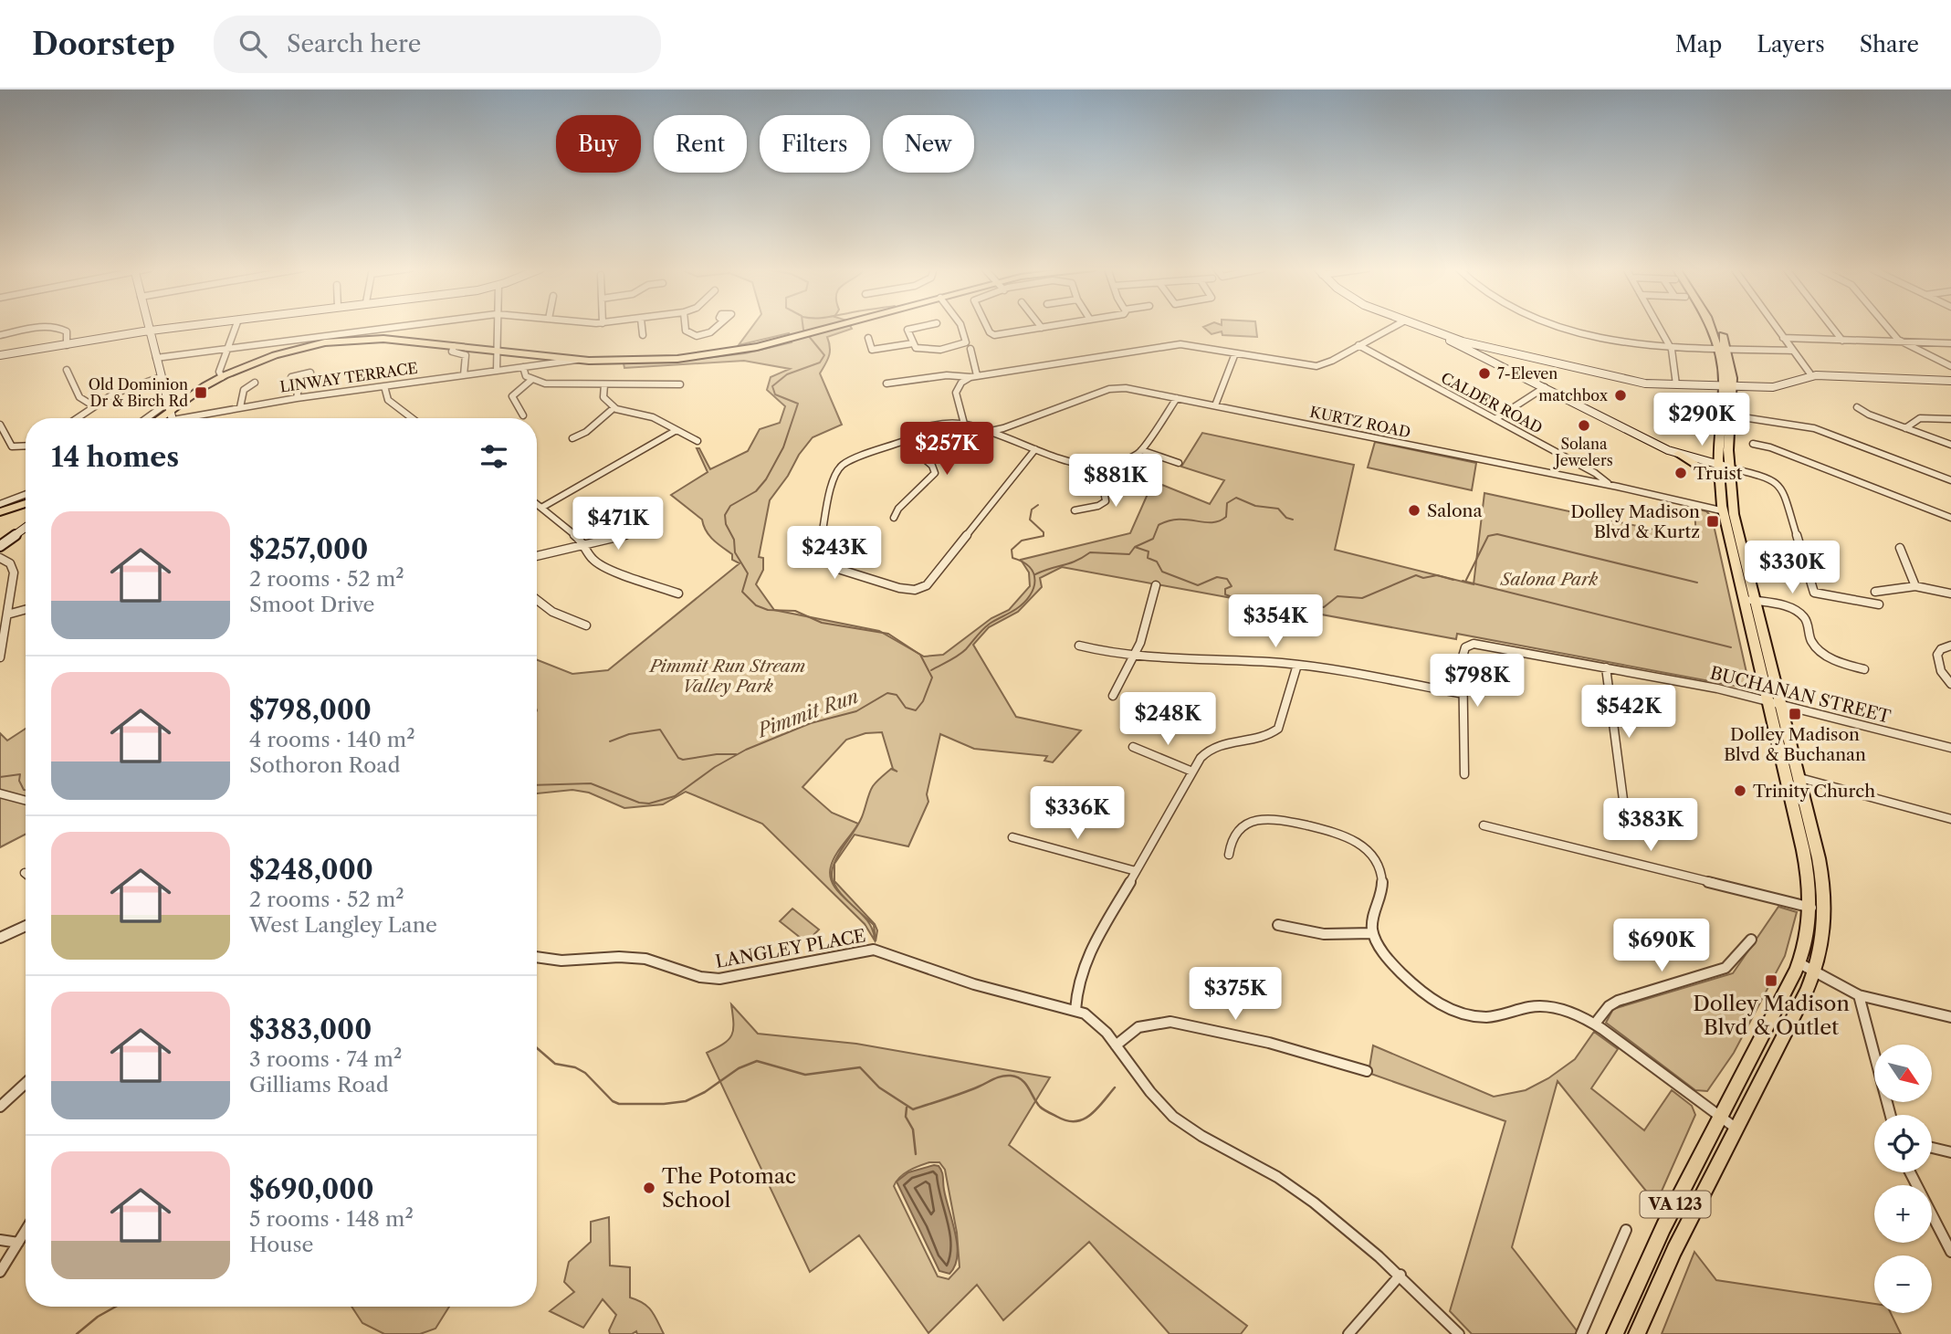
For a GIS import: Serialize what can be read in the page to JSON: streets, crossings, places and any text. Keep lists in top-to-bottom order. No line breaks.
{"streets":{"main road":["VA 123"],"street":["LINWAY TERRACE","CALDER ROAD","KURTZ ROAD","BUCHANAN STREET","LANGLEY PLACE"]},"crossings":[["CALDER ROAD","KURTZ ROAD"],["KURTZ ROAD","VA 123"],["BUCHANAN STREET","VA 123"]],"water":["Pimmit Run"],"parks":["Salona Park","Pimmit Run Stream Valley Park"],"places":{"other":["7-Eleven","matchbox","Solana Jewelers","Truist","Salona","Trinity Church","The Potomac School"],"transit":["Old Dominion Dr & Birch Rd","Dolley Madison Blvd & Kurtz","Dolley Madison Blvd & Buchanan","Dolley Madison Blvd & Outlet"]},"north":"bottom right","page":{"header":"Doorstep","search":"Search here","nav":["Map","Layers","Share"],"chip":["Buy","Rent","Filters","New"],"price":["$290K","$257K","$881K","$471K","$243K","$330K","$354K","$798K","$542K","$248K","$336K","$383K","$690K","$375K"],"heading":"14 homes","list":[{"name":"$257,000","note":"2 rooms · 52 m² · Smoot Drive"},{"name":"$798,000","note":"4 rooms · 140 m² · Sothoron Road"},{"name":"$248,000","note":"2 rooms · 52 m² · West Langley Lane"},{"name":"$383,000","note":"3 rooms · 74 m² · Gilliams Road"},{"name":"$690,000","note":"5 rooms · 148 m² · House"}],"map_buttons":["+","−"]}}
